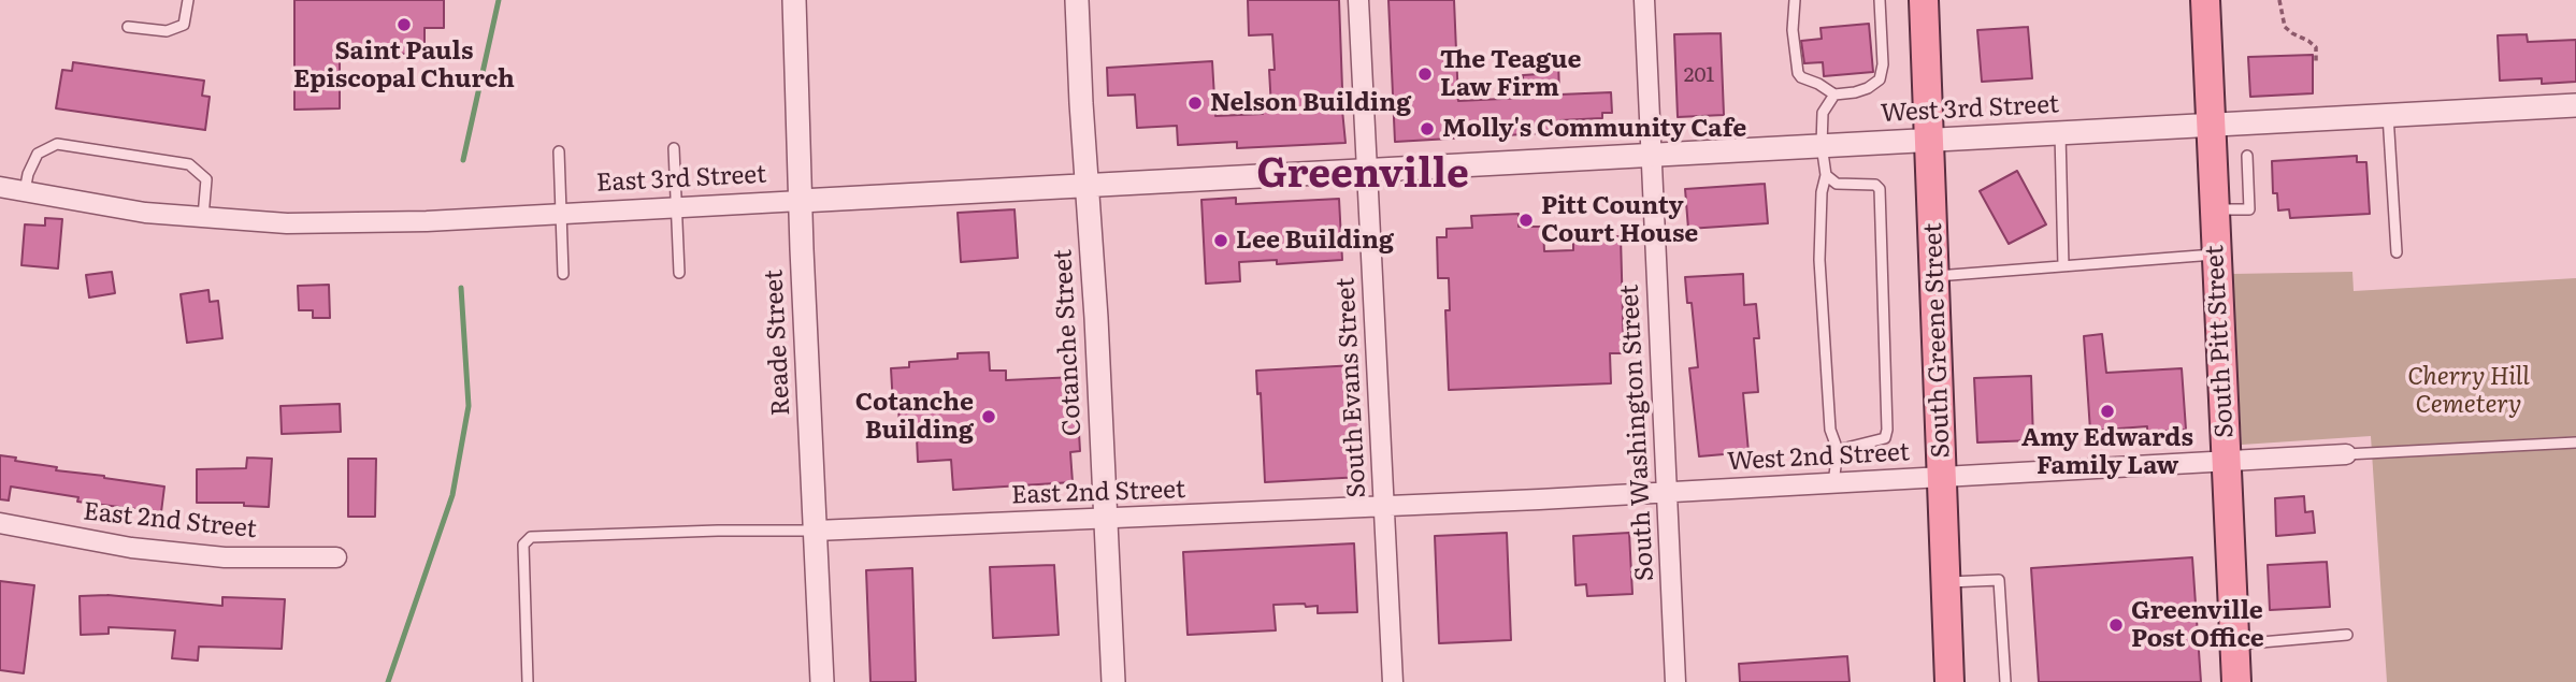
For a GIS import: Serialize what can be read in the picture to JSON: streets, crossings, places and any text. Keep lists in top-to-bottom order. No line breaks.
{"streets":{"main road":["South Greene Street","South Pitt Street"],"street":["West 3rd Street","East 3rd Street","Reade Street","Cotanche Street","South Evans Street","South Washington Street","West 2nd Street","East 2nd Street"]},"crossings":[["West 3rd Street","East 3rd Street"],["West 3rd Street","South Greene Street"],["West 3rd Street","South Pitt Street"],["West 3rd Street","South Evans Street"],["West 3rd Street","South Washington Street"],["East 3rd Street","Reade Street"],["East 3rd Street","Cotanche Street"],["East 3rd Street","South Evans Street"],["South Greene Street","West 2nd Street"],["South Pitt Street","West 2nd Street"],["Reade Street","East 2nd Street"],["Cotanche Street","East 2nd Street"],["South Evans Street","West 2nd Street"],["South Evans Street","East 2nd Street"],["South Washington Street","West 2nd Street"],["West 2nd Street","East 2nd Street"]],"districts":["Greenville"],"parks":["Cherry Hill Cemetery"],"places":["Saint Pauls Episcopal Church","The Teague Law Firm","Nelson Building","Molly's Community Cafe","Pitt County Court House","Lee Building","Amy Edwards Family Law","Cotanche Building","Greenville Post Office"],"house_numbers":["201"]}
